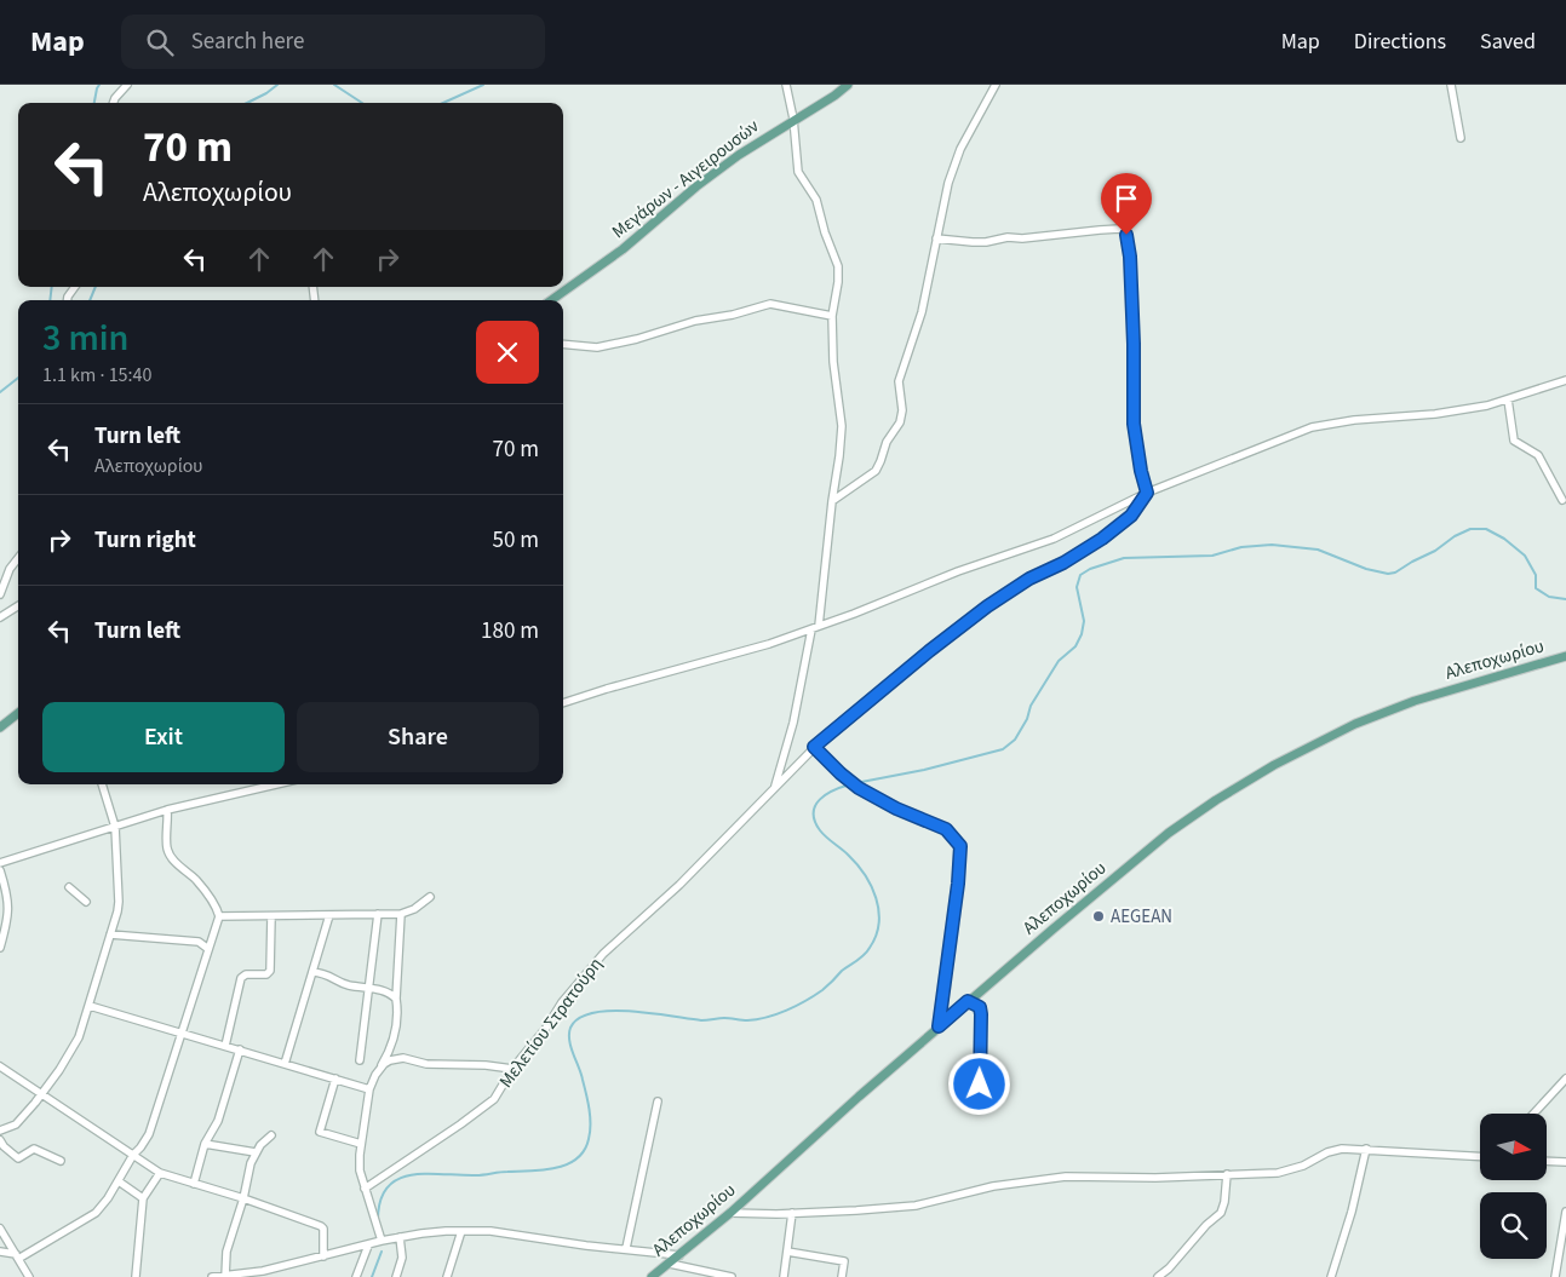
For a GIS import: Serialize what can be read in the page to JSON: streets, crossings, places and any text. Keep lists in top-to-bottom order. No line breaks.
{"streets":{"main road":["Μεγάρων - Αιγειρουσών","Αλεποχωρίου"],"street":["Μελετίου Στρατούρη"]},"places":["AEGEAN"],"north":"right","page":{"header":"Map","search":"Search here","nav":["Map","Directions","Saved"],"turn":["70 m","Αλεποχωρίου"],"heading":["3 min","1.1 km · 15:40"],"list":[{"name":"Turn left","note":"Αλεποχωρίου","value":"70 m"},{"name":"Turn right","value":"50 m"},{"name":"Turn left","value":"180 m"}],"buttons":["Exit","Share"]}}
